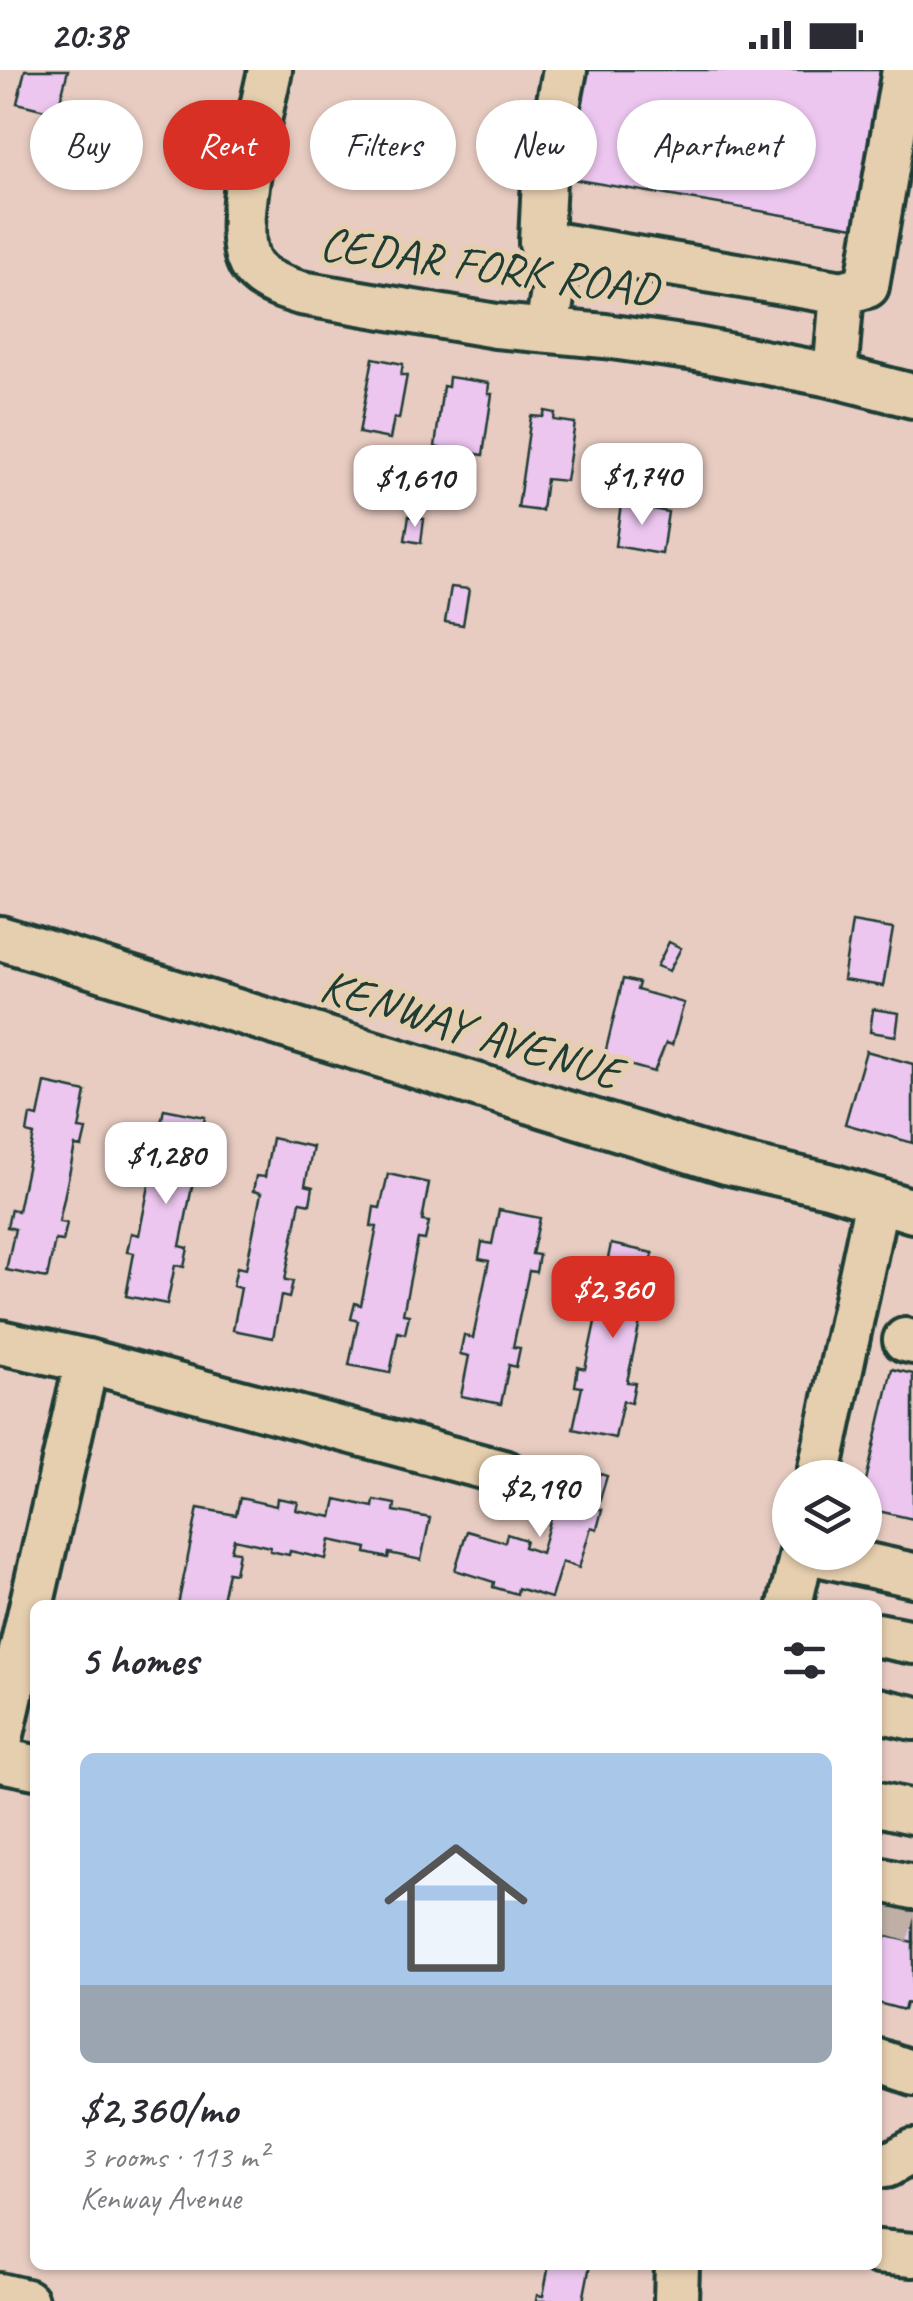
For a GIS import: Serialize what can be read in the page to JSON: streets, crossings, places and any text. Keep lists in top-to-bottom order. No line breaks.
{"streets":{"street":["CEDAR FORK ROAD","KENWAY AVENUE"]},"page":{"status":"20:38","chip":["Buy","Rent","Filters","New","Apartment"],"price":["$1,740","$1,610","$1,280","$2,360","$2,190"],"heading":"5 homes","list":[{"name":"$2,360/mo","note":"3 rooms · 113 m² · Kenway Avenue"}]}}
